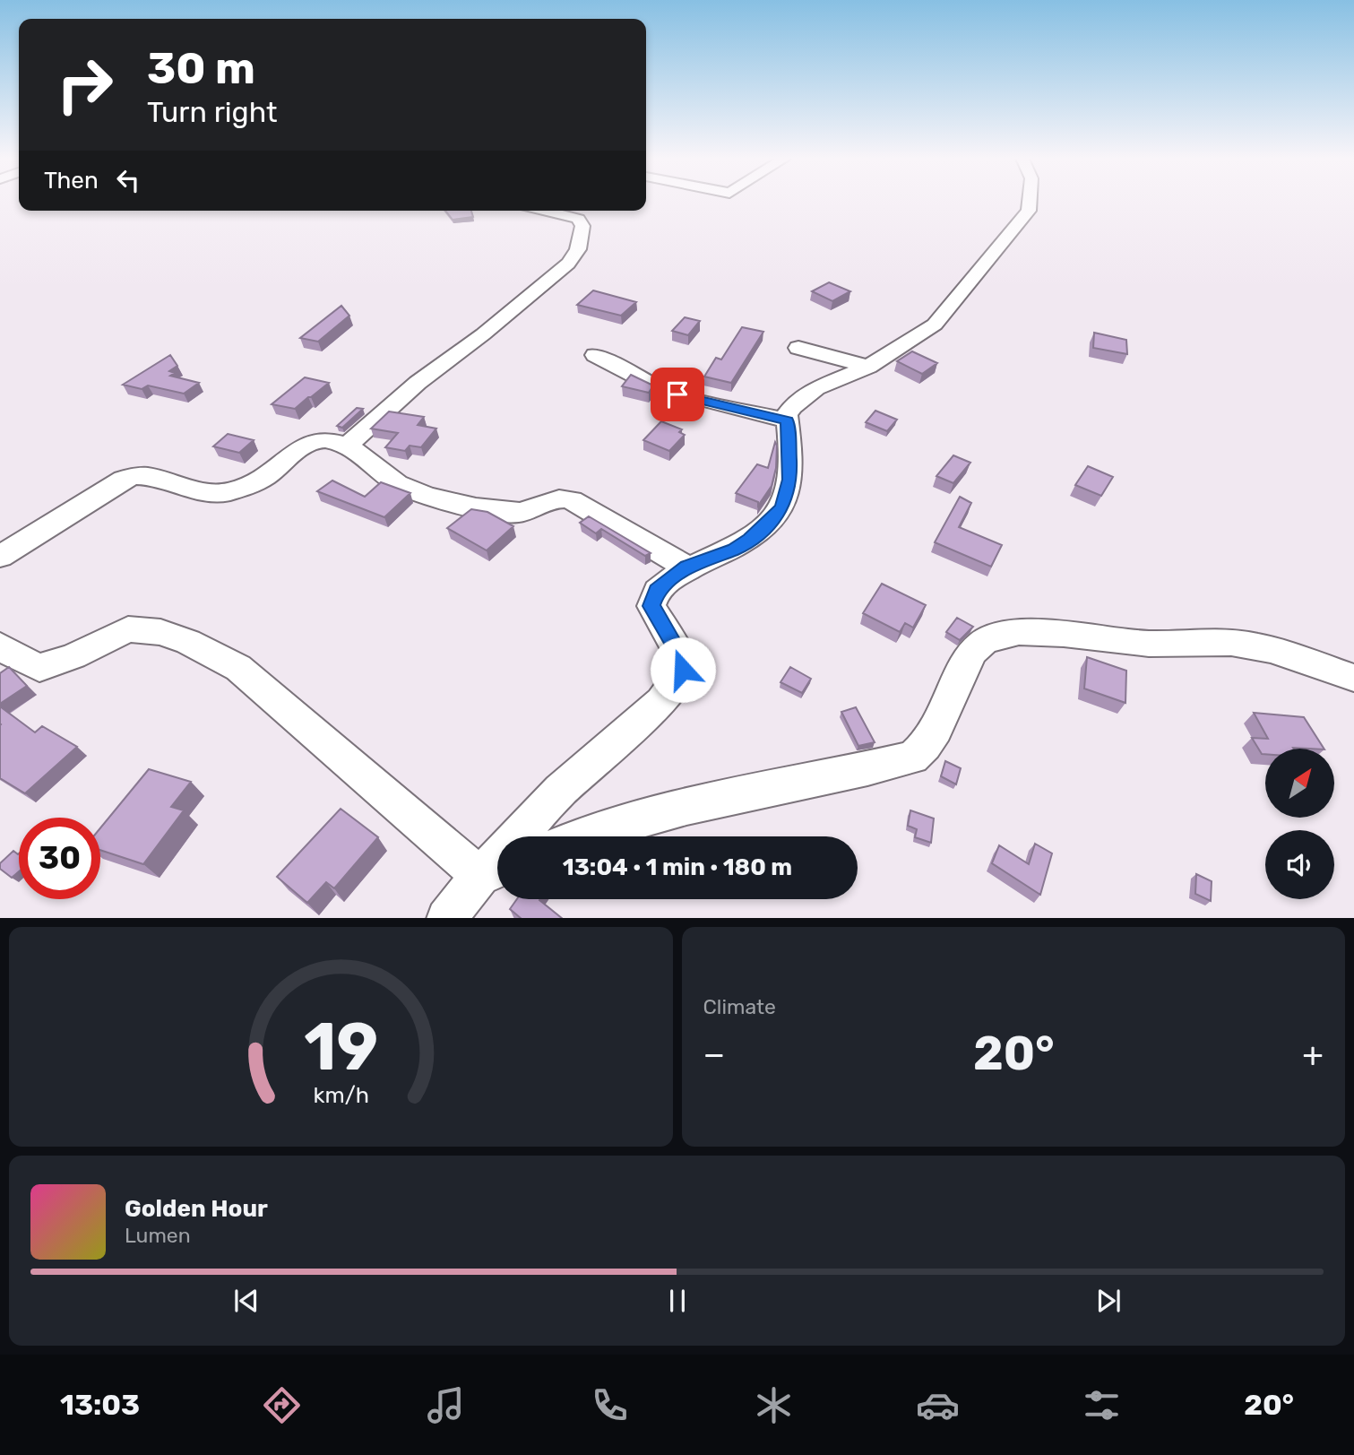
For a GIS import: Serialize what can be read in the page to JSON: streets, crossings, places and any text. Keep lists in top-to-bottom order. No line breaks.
{"north":"top right","page":{"turn":["30 m","Turn right"],"then":"Then","limit":"30","trip":"13:04 · 1 min · 180 m","tile":"Climate","heat":["−","20°","+"],"song":["Golden Hour","Lumen"],"tabs":["13:03","20°"],"gauge":["19","km/h"]}}
